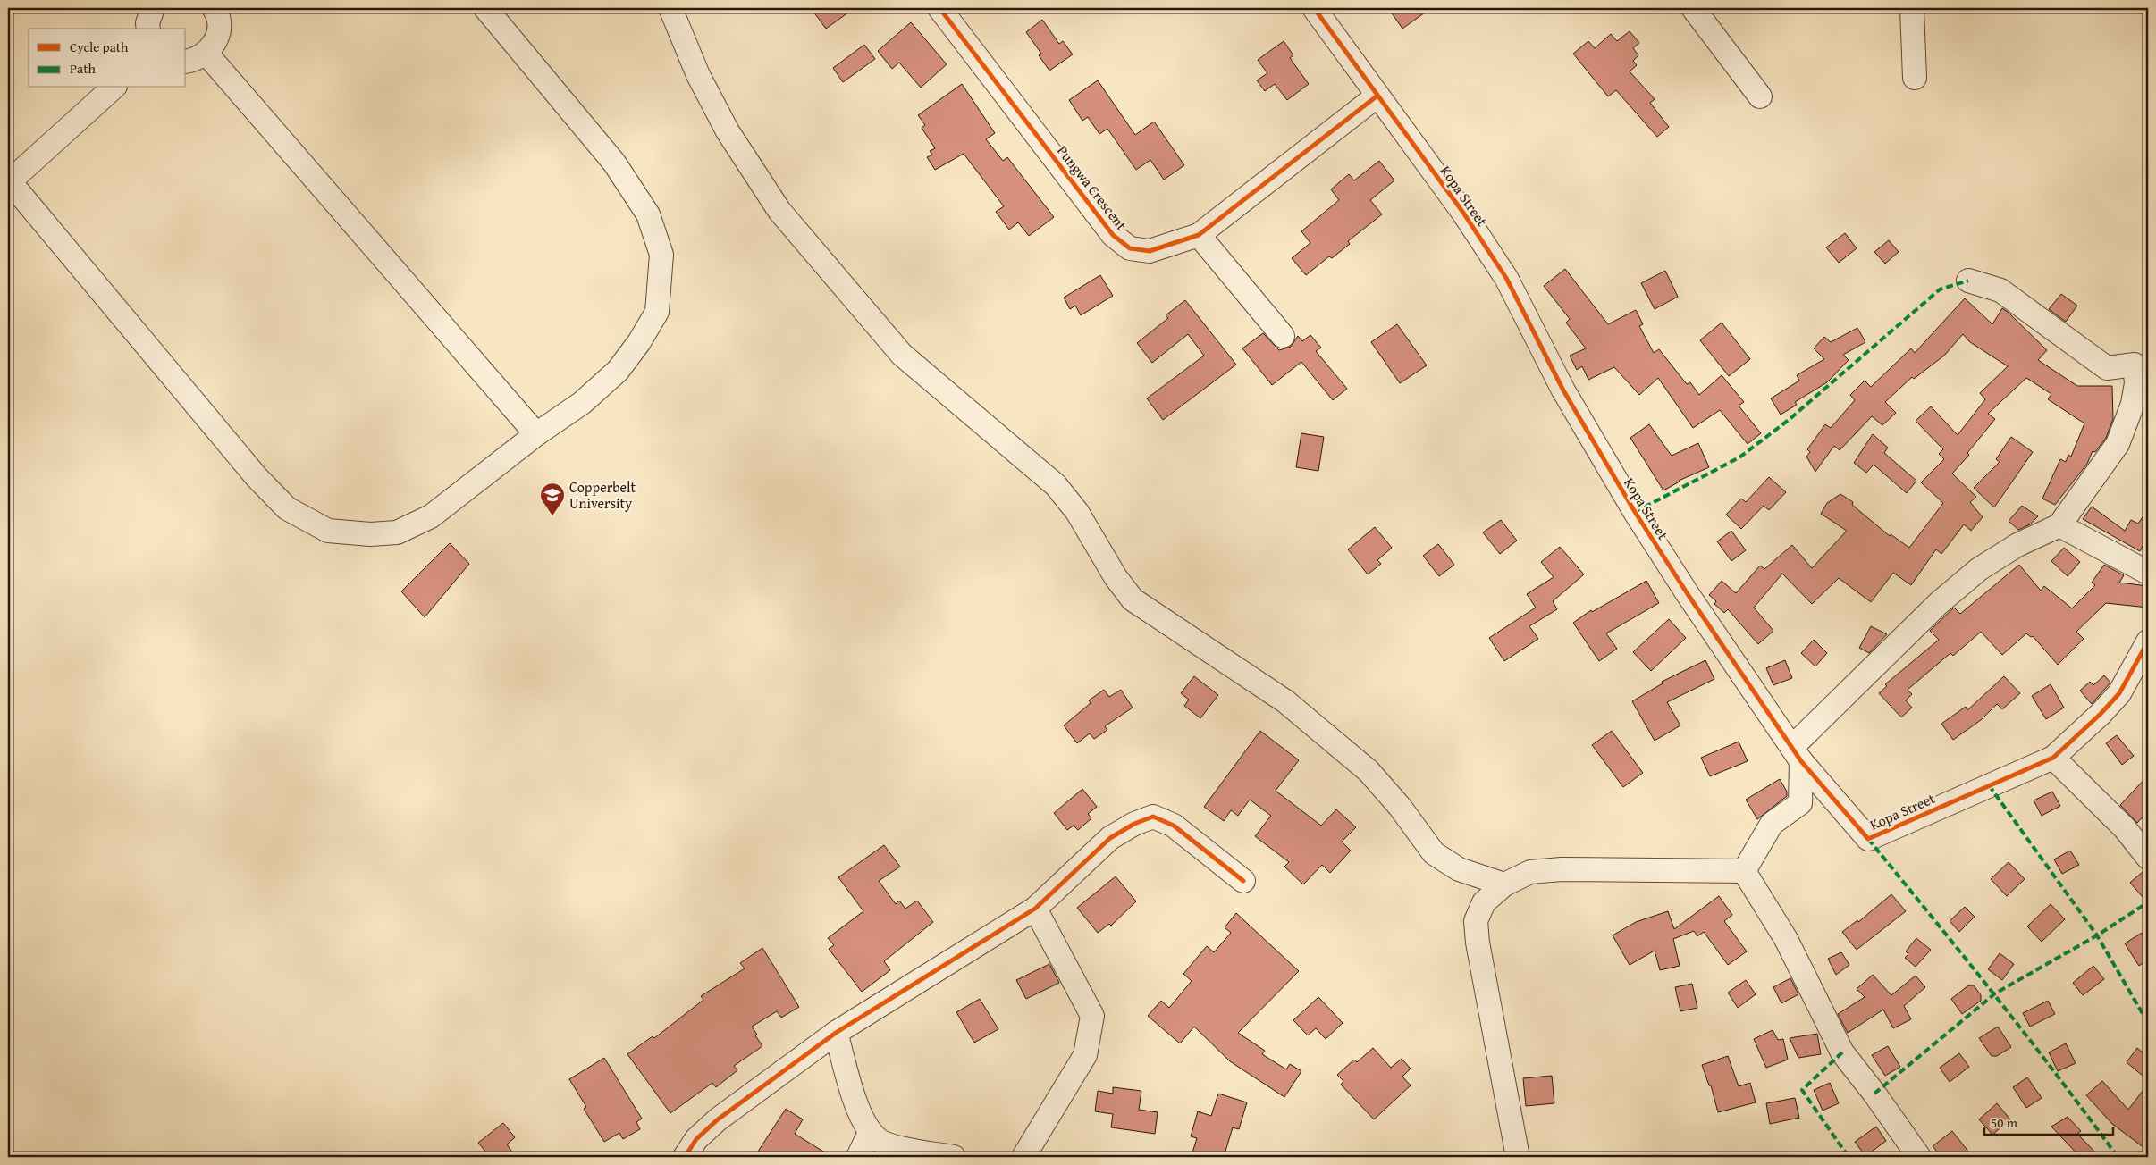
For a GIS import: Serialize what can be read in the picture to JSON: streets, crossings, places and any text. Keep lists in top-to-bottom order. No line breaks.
{"streets":{"street":["Pungwa Crescent","Kopa Street"]},"crossings":[["Pungwa Crescent","Kopa Street"]],"places":{"school or university":["Copperbelt University"]},"legend":["Cycle path","Path"],"scale_bar":"50 m"}
